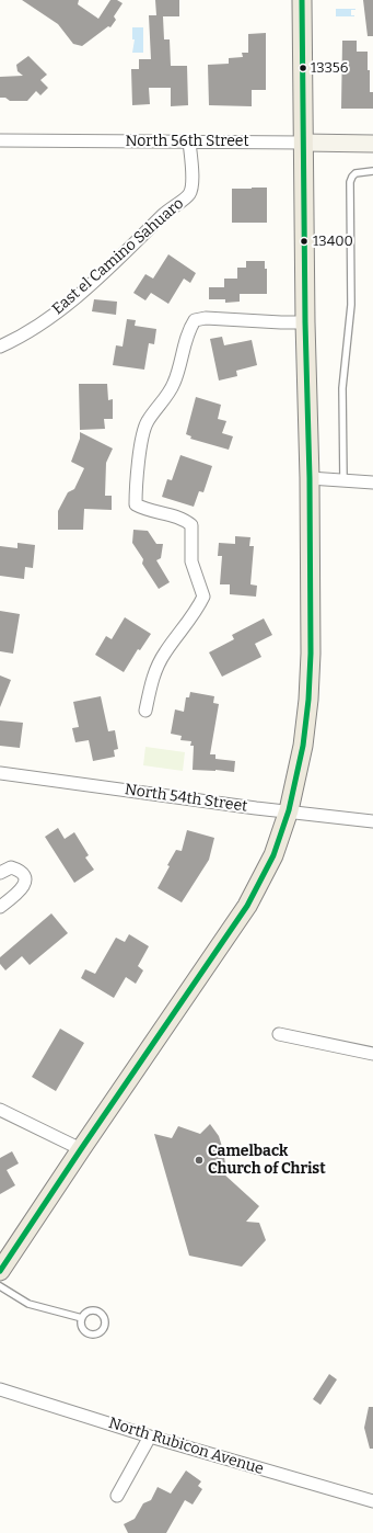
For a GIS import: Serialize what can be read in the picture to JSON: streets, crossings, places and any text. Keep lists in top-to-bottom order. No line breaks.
{"streets":{"main road":["North 56th Street"],"street":["East el Camino Sahuaro","North 54th Street","North Rubicon Avenue"]},"crossings":[["North 56th Street","East el Camino Sahuaro"]],"places":["13356","13400","Camelback Church of Christ"]}
